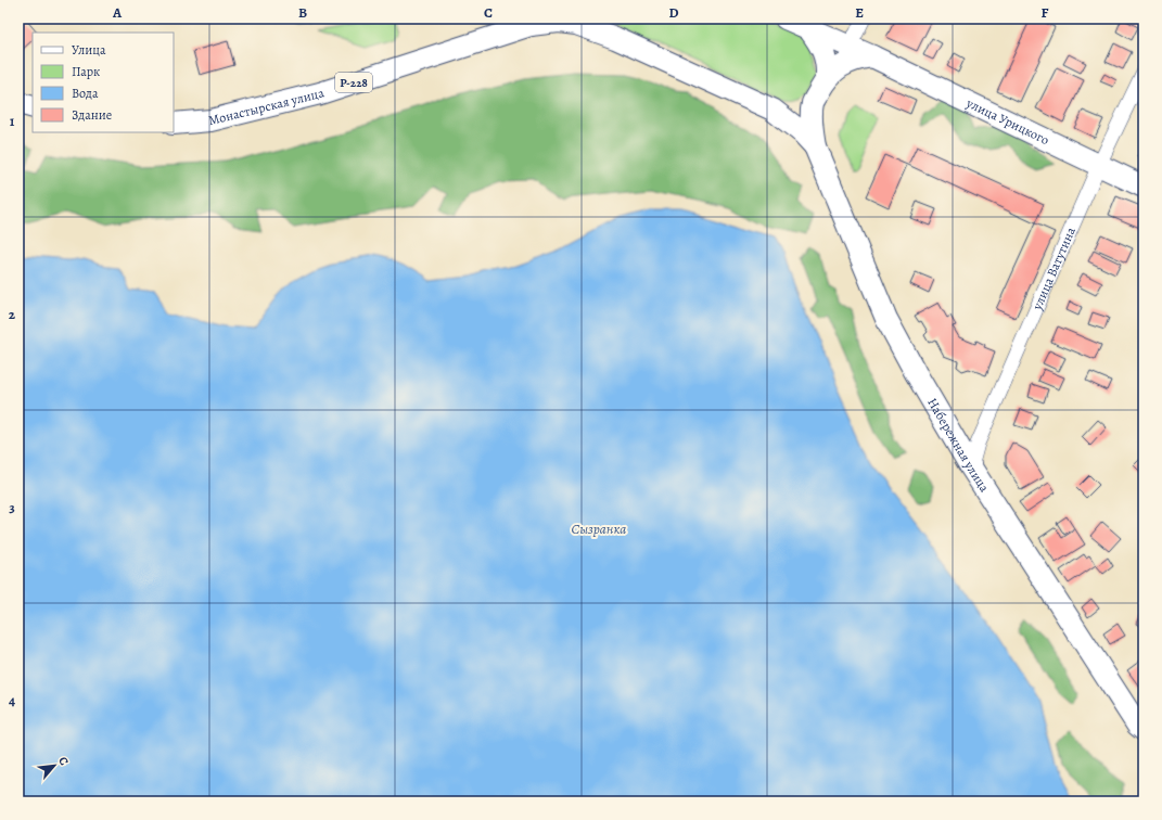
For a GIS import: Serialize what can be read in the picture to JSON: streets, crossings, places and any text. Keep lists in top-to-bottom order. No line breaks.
{"streets":{"main road":["Р-228","Монастырская улица","улица Урицкого","Набережная улица"],"street":["улица Ватутина"]},"crossings":[["Р-228","Монастырская улица"],["улица Урицкого","улица Ватутина"],["улица Ватутина","Набережная улица"]],"water":["Сызранка"],"legend":["Улица","Парк","Вода","Здание"],"north":"top right","grid":{"columns":["A","B","C","D","E","F"],"rows":["1","2","3","4"]}}
